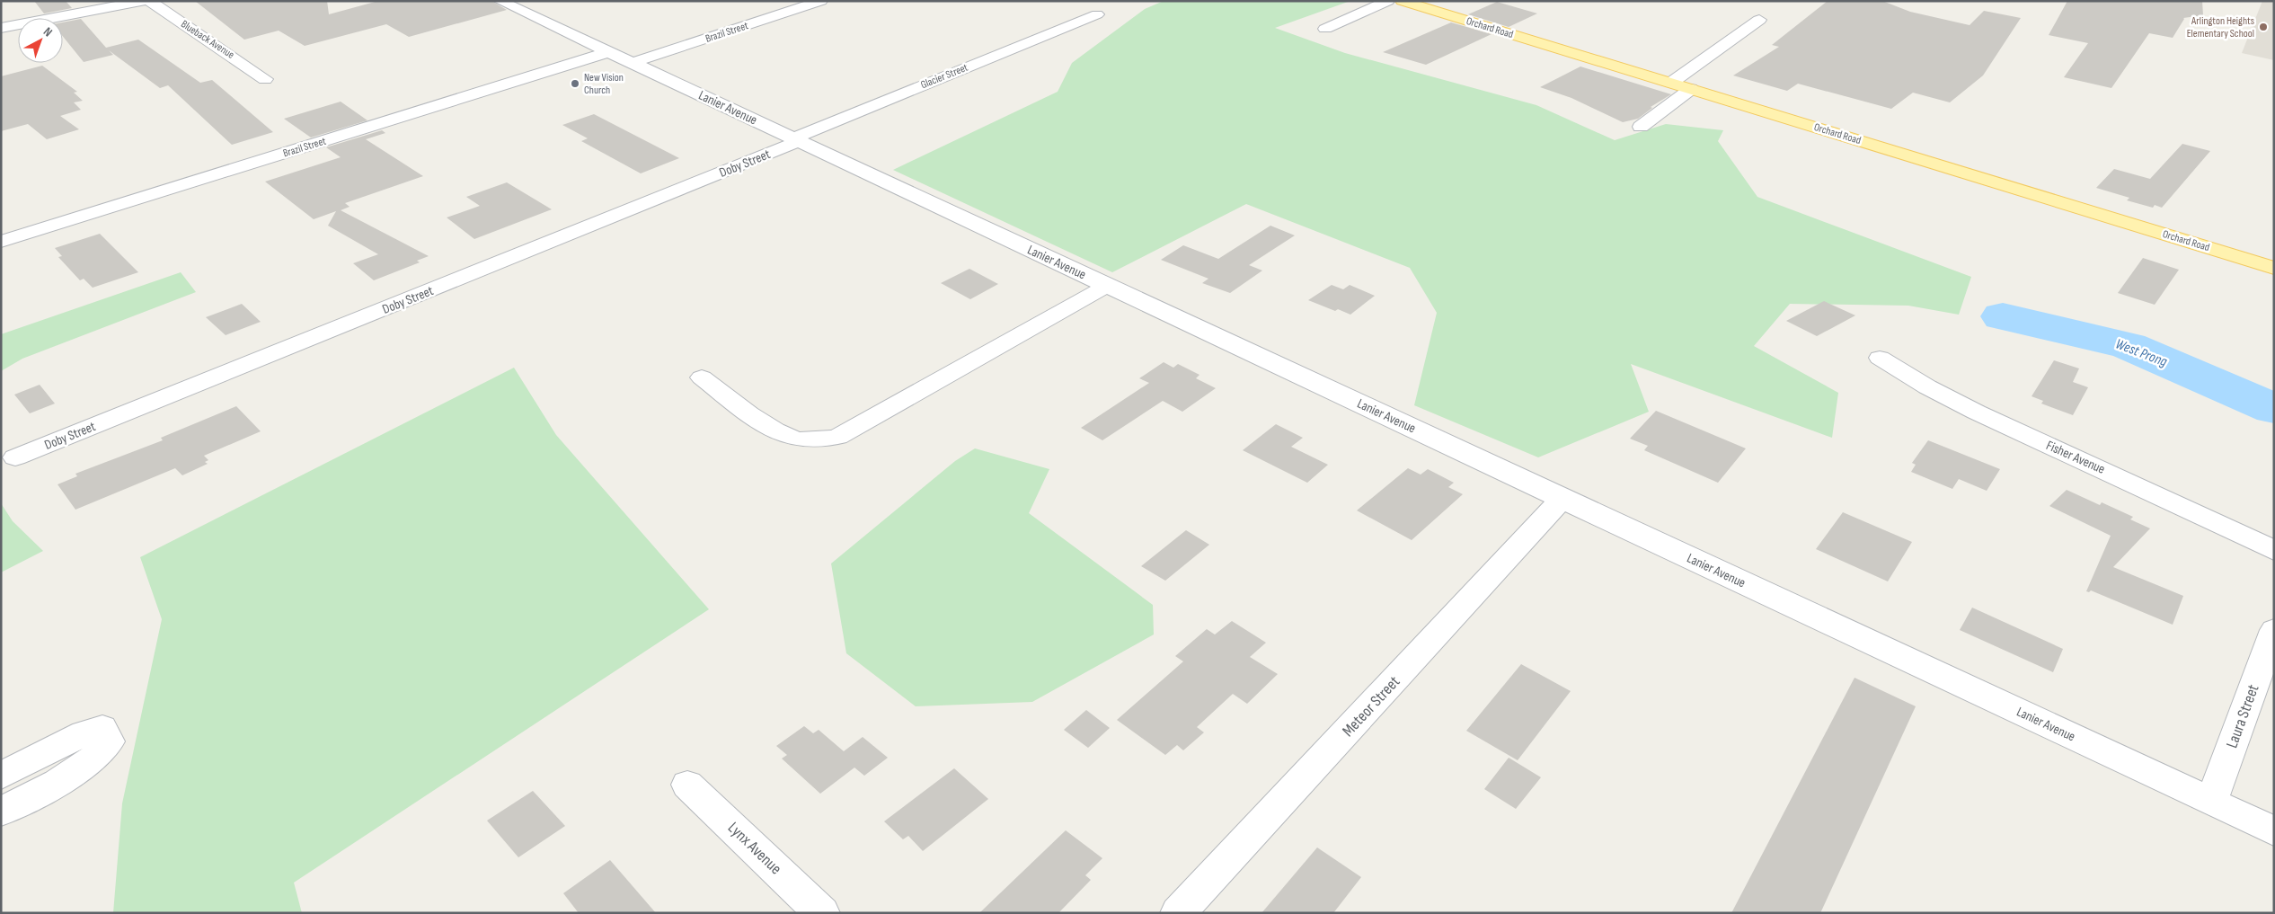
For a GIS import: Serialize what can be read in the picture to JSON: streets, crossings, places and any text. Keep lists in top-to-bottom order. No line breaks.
{"streets":{"main road":["Orchard Road"],"street":["Brazil Street","Blueback Avenue","Glacier Street","Lanier Avenue","Doby Street","Fisher Avenue","Meteor Street","Laura Street","Lynx Avenue"]},"crossings":[["Brazil Street","Lanier Avenue"],["Glacier Street","Lanier Avenue"],["Glacier Street","Doby Street"],["Lanier Avenue","Doby Street"],["Lanier Avenue","Meteor Street"],["Lanier Avenue","Laura Street"]],"water":["West Prong"],"places":["Arlington Heights Elementary School","New Vision Church"],"north":"top right"}
